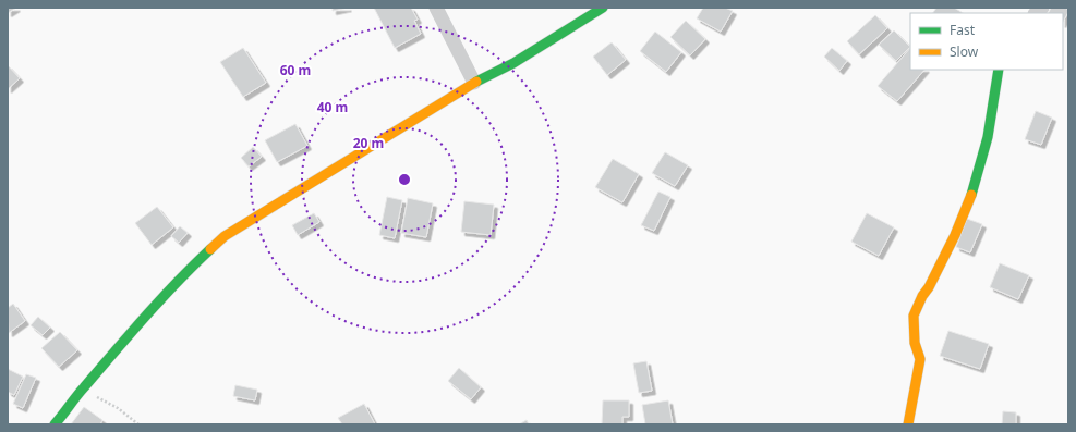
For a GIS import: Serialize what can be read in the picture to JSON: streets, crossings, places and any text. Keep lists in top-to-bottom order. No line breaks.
{"legend":["Fast","Slow"],"rings":["60 m","40 m","20 m"]}
